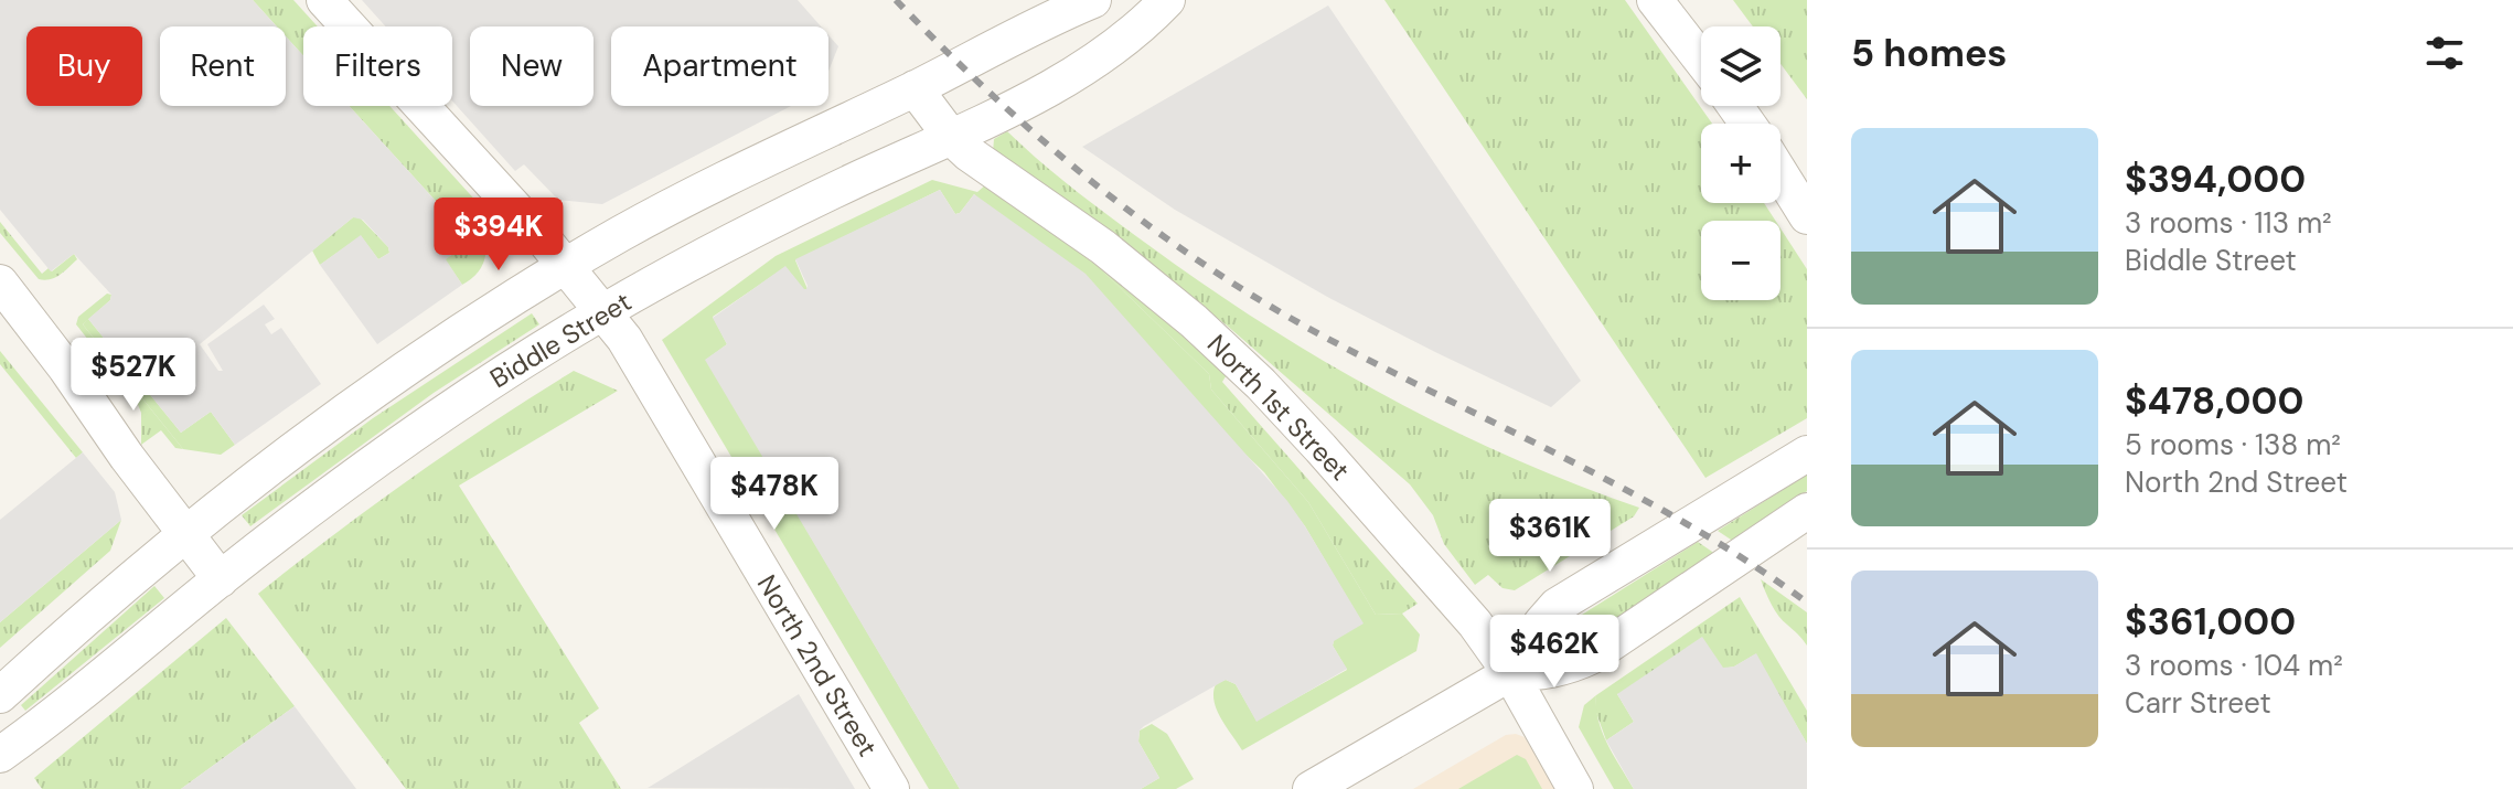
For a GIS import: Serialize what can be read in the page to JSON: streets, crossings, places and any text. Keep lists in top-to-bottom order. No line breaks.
{"streets":{"street":["Biddle Street","North 1st Street","North 2nd Street"]},"crossings":[["Biddle Street","North 1st Street"],["Biddle Street","North 2nd Street"]],"page":{"heading":"5 homes","map_buttons":["+","−"],"chip":["Buy","Rent","Filters","New","Apartment"],"list":[{"name":"$394,000","note":"3 rooms · 113 m² · Biddle Street"},{"name":"$478,000","note":"5 rooms · 138 m² · North 2nd Street"},{"name":"$361,000","note":"3 rooms · 104 m² · Carr Street"}],"price":["$394K","$527K","$478K","$361K","$462K"]}}
